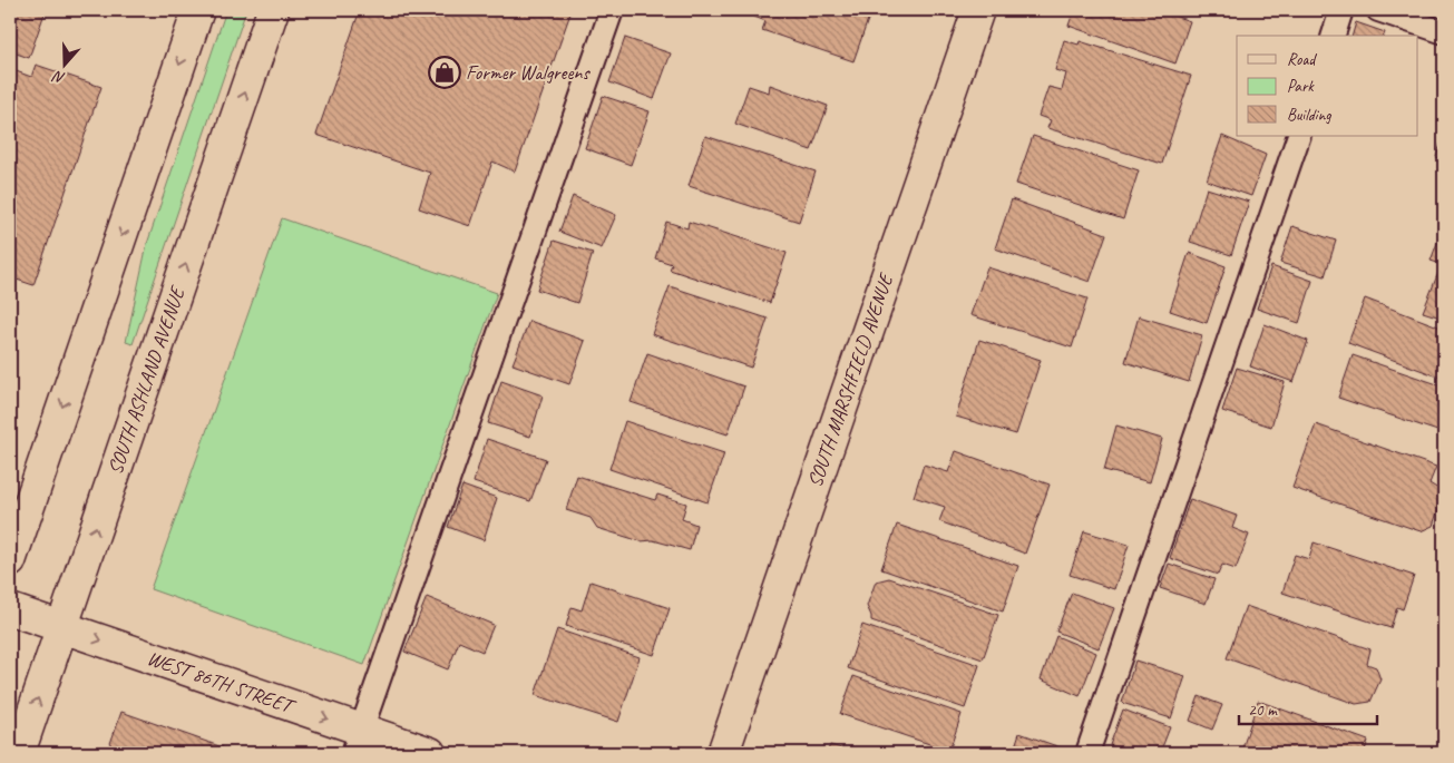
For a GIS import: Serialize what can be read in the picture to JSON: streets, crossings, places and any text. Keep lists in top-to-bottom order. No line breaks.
{"streets":{"main road":["SOUTH ASHLAND AVENUE","SOUTH MARSHFIELD AVENUE","WEST 86TH STREET"]},"crossings":[["SOUTH ASHLAND AVENUE","WEST 86TH STREET"]],"one_way":["WEST 86TH STREET"],"places":{"shop":["Former Walgreens"]},"legend":["Road","Park","Building"],"scale_bar":"20 m","north":"bottom"}
